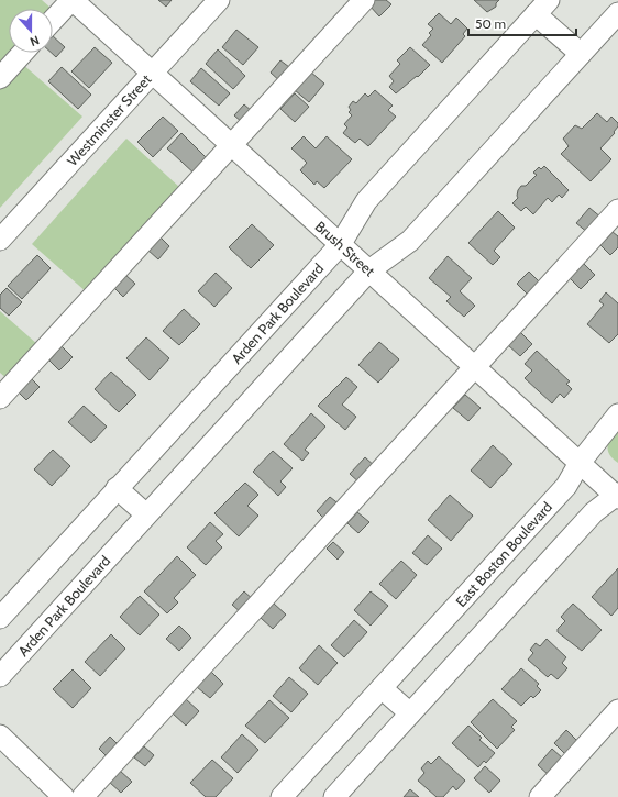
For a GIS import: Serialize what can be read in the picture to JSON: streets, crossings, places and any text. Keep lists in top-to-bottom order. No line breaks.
{"streets":{"street":["Westminster Street","Brush Street","Arden Park Boulevard","East Boston Boulevard"]},"crossings":[["Westminster Street","Brush Street"],["Brush Street","Arden Park Boulevard"],["Brush Street","East Boston Boulevard"]],"scale_bar":"50 m","north":"bottom"}
